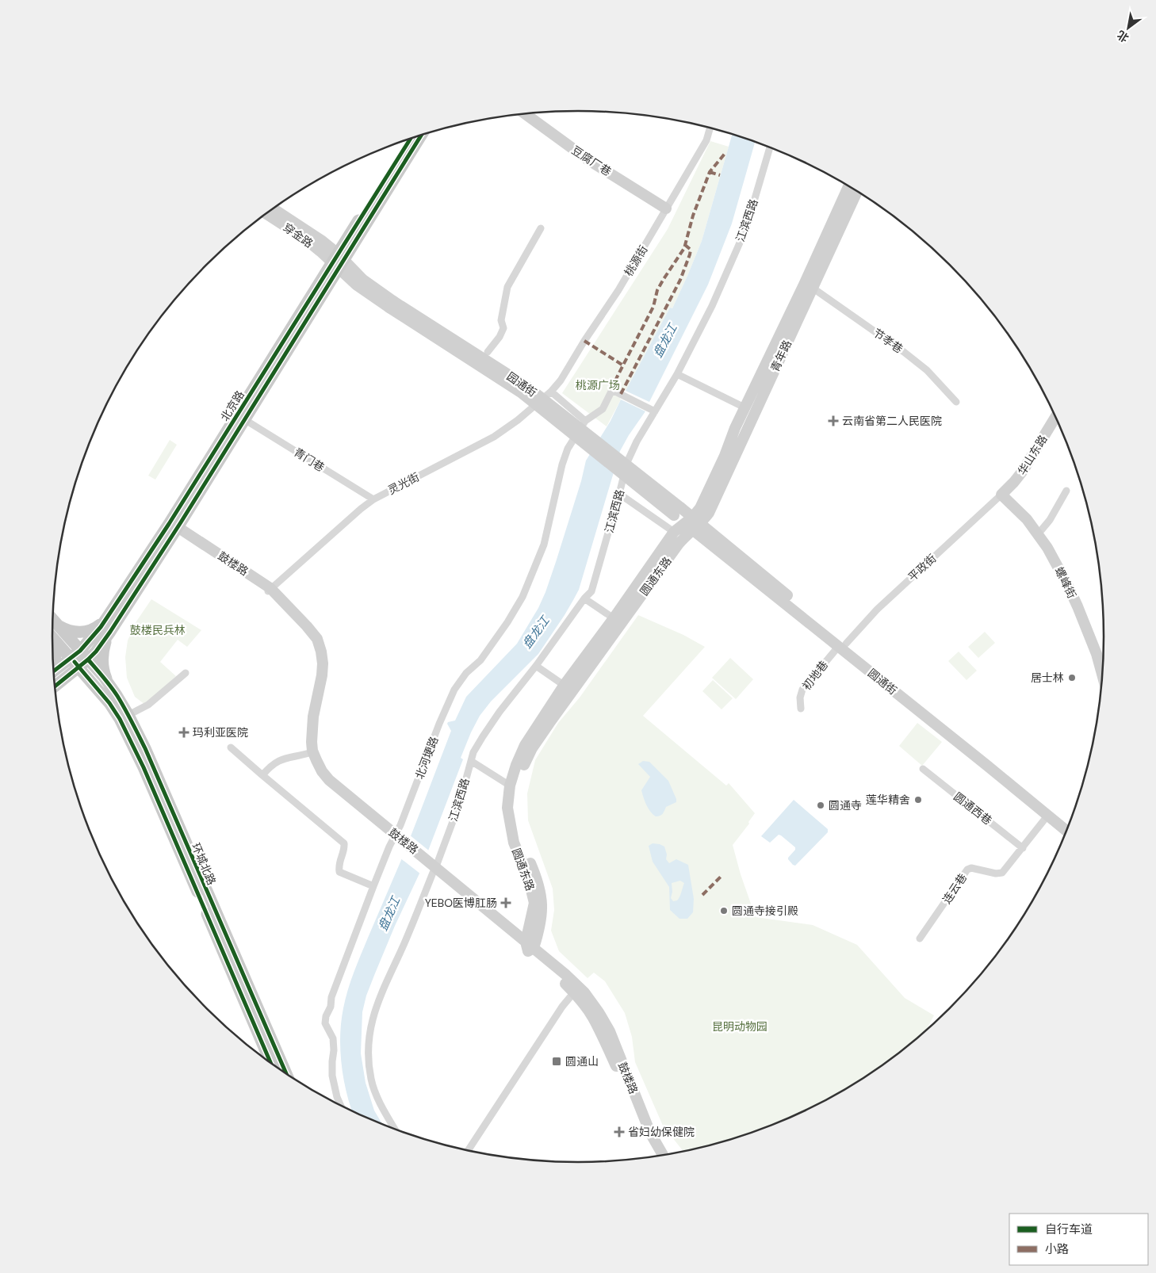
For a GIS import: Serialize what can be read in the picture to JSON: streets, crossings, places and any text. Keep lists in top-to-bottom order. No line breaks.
{"streets":{"main road":["豆腐厂巷","穿金路","青年路","园通街","北京路","华山东路","鼓楼路","圆通东路","螺峰街","圆通街","环城北路"],"street":["江滨西路","桃源街","节孝巷","青门巷","灵光街","平政街","初地巷","北河埂路","圆通西巷","连云巷"]},"crossings":[["豆腐厂巷","桃源街"],["江滨西路","鼓楼路"],["穿金路","园通街"],["穿金路","北京路"],["桃源街","灵光街"],["节孝巷","青年路"],["青年路","园通街"],["青年路","圆通东路"],["青年路","圆通街"],["园通街","北京路"],["园通街","圆通东路"],["园通街","圆通街"],["北京路","青门巷"],["北京路","鼓楼路"],["北京路","环城北路"],["华山东路","平政街"],["华山东路","螺峰街"],["青门巷","灵光街"],["灵光街","鼓楼路"],["鼓楼路","圆通东路"],["鼓楼路","北河埂路"],["平政街","螺峰街"],["平政街","初地巷"],["平政街","圆通街"],["圆通东路","圆通街"],["初地巷","圆通街"],["圆通街","连云巷"],["圆通西巷","连云巷"]],"water":["盘龙江"],"parks":["桃源广场","鼓楼民兵林","昆明动物园"],"places":{"health":["云南省第二人民医院","玛利亚医院","YEBO医博肛肠","省妇幼保健院"],"other":["居士林","莲华精舍","圆通寺","圆通寺接引殿"],"transit":["圆通山"]},"legend":["自行车道","小路"],"north":"bottom left"}
